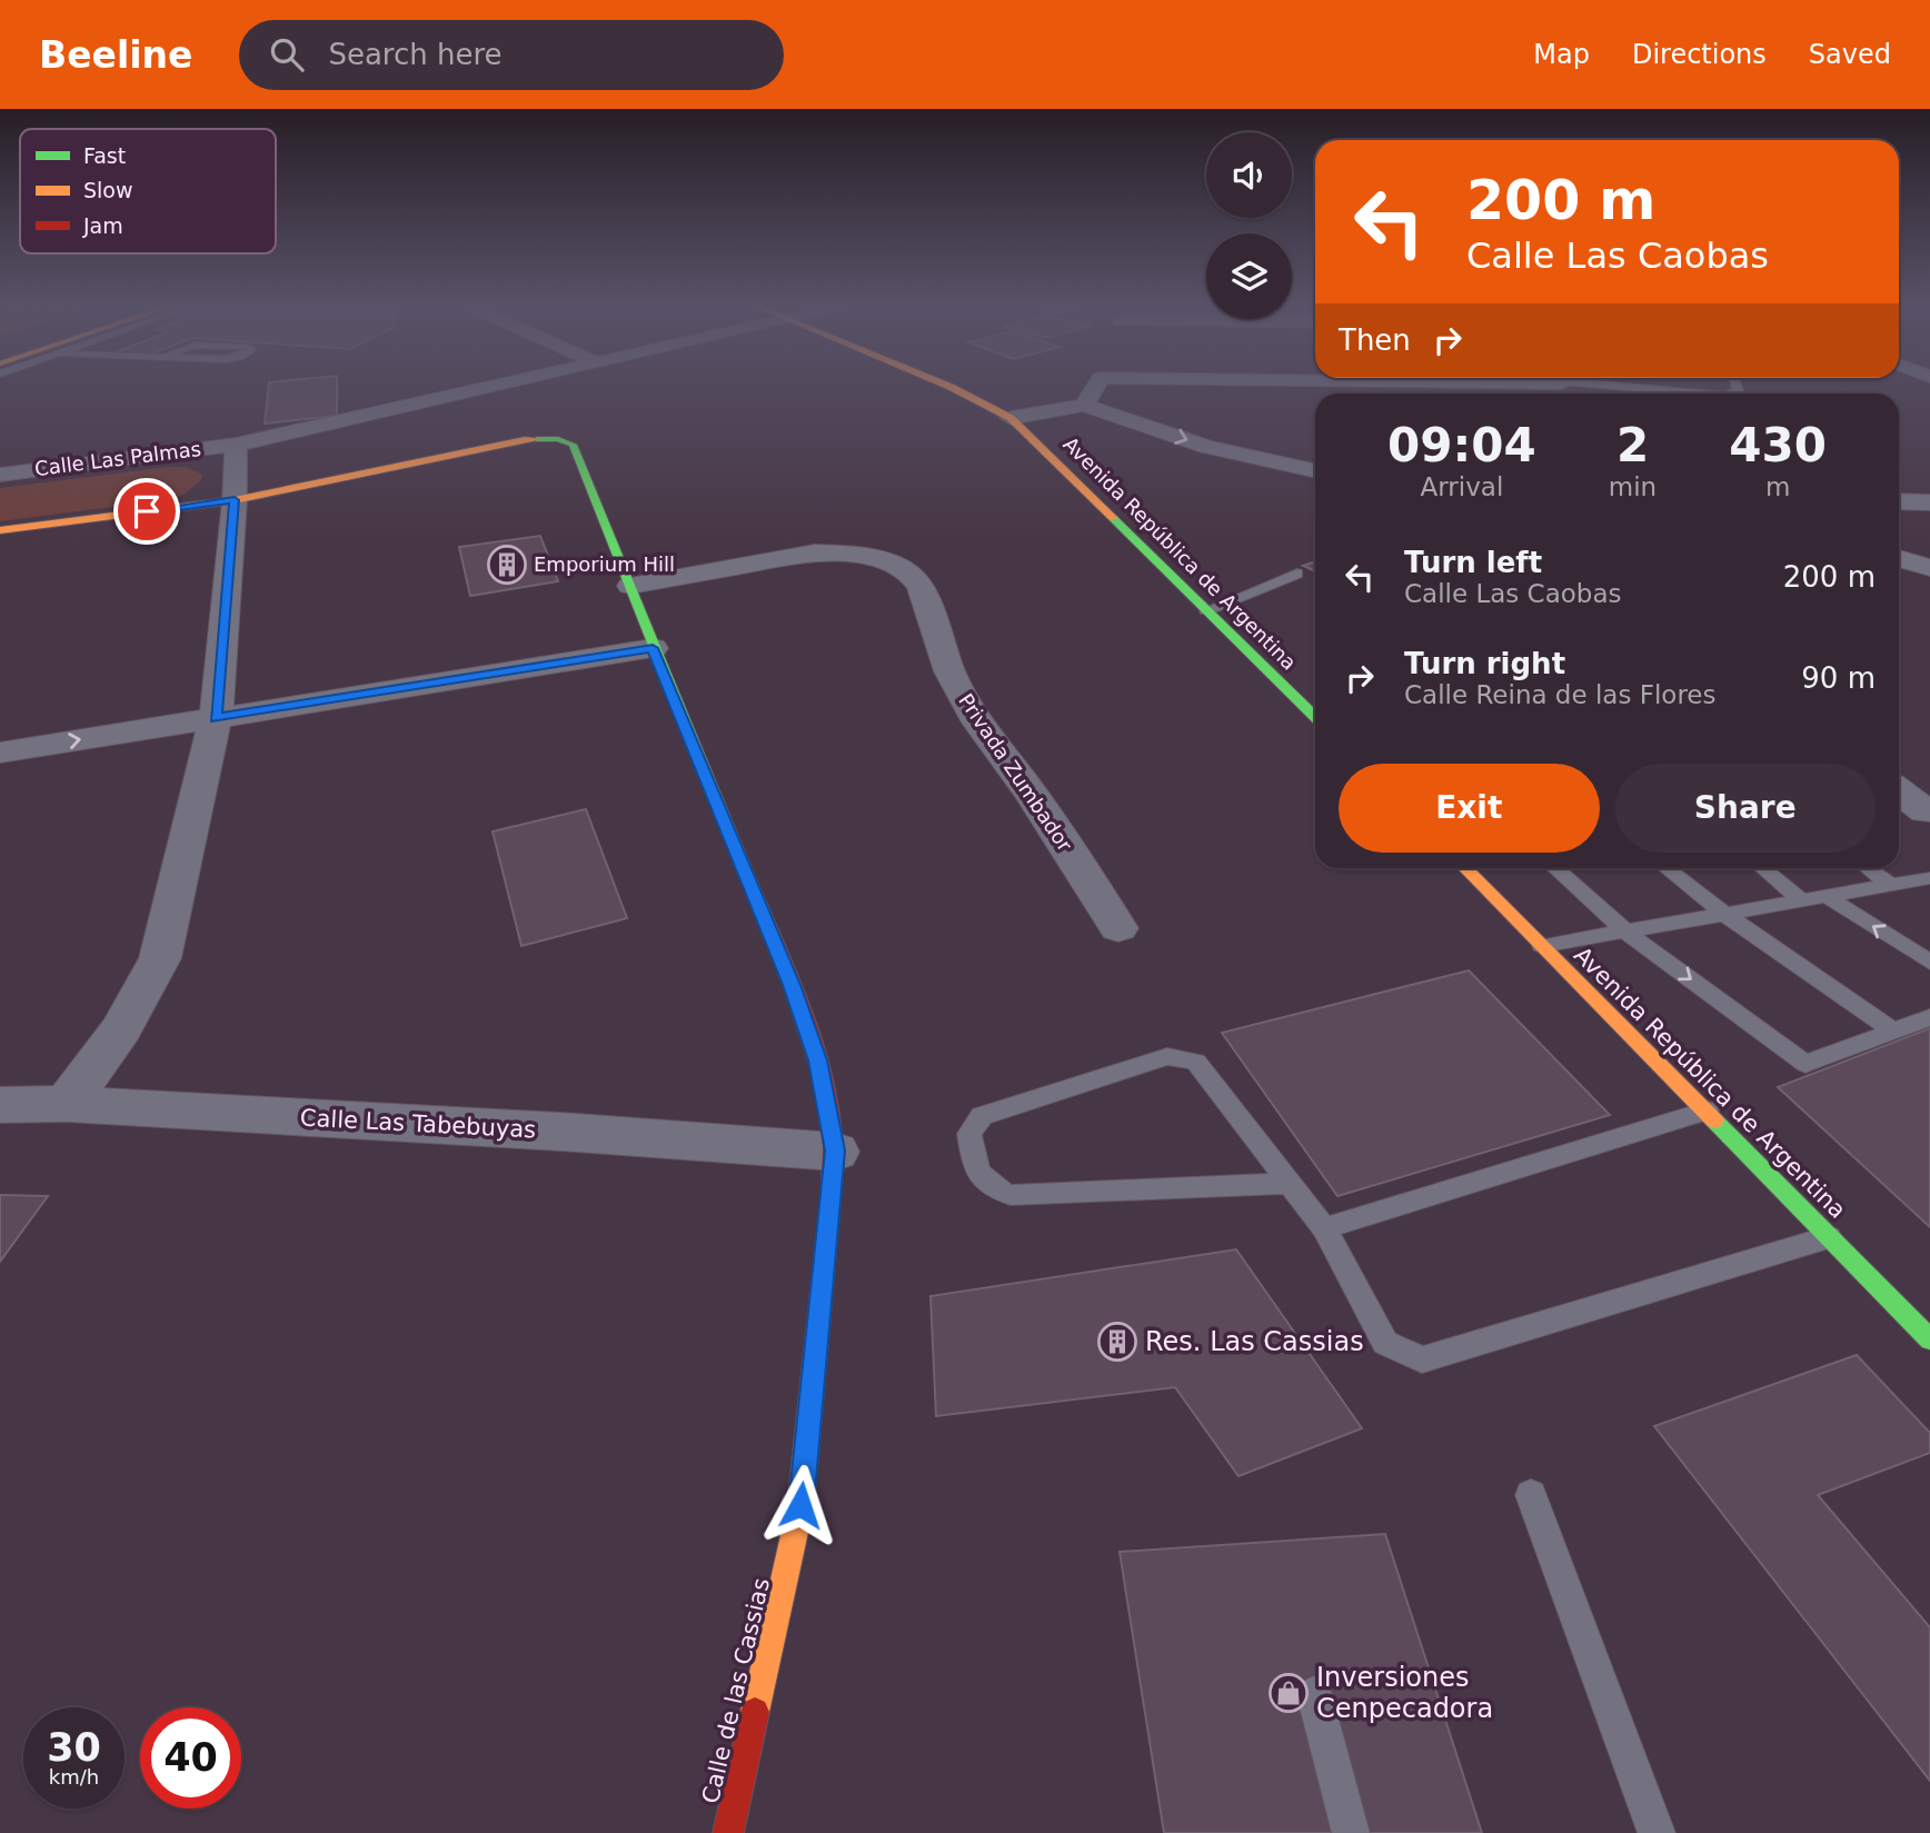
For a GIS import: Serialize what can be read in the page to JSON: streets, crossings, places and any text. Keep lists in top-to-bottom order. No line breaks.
{"streets":{"main road":["Avenida República de Argentina","Calle de las Cassias"],"street":["Calle Las Palmas","Privada Zumbador","Calle Las Tabebuyas"]},"crossings":[["Privada Zumbador","Calle de las Cassias"],["Calle Las Tabebuyas","Calle de las Cassias"]],"places":{"building":["Emporium Hill","Res. Las Cassias"],"shop":["Inversiones Cenpecadora"]},"legend":["Fast","Slow","Jam"],"page":{"header":"Beeline","search":"Search here","nav":["Map","Directions","Saved"],"turn":["200 m","Calle Las Caobas"],"then":"Then","eta":["09:04","Arrival","2","min","430","m"],"list":[{"name":"Turn left","note":"Calle Las Caobas","value":"200 m"},{"name":"Turn right","note":"Calle Reina de las Flores","value":"90 m"}],"buttons":["Exit","Share"],"speed":"30 km/h","limit":"40"}}
